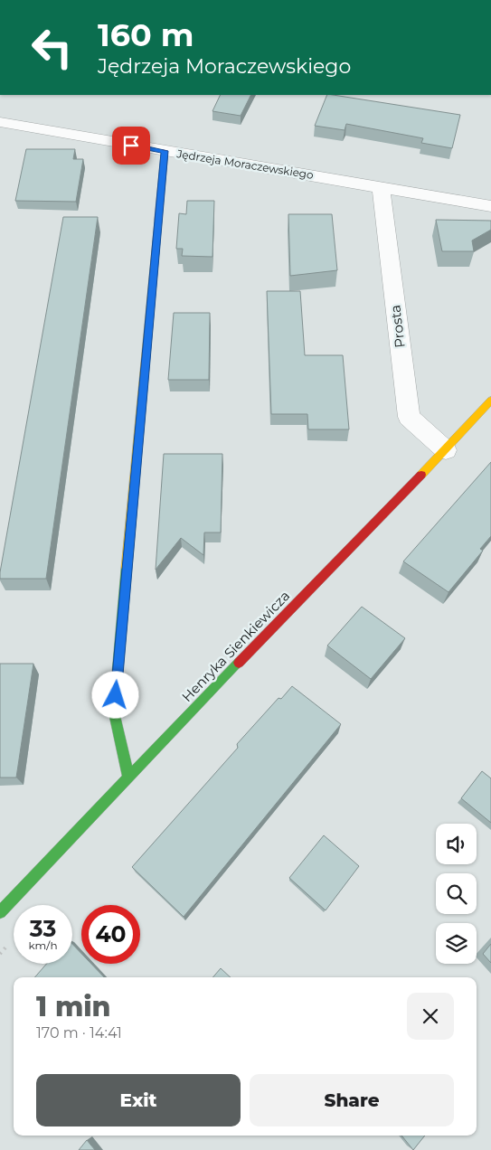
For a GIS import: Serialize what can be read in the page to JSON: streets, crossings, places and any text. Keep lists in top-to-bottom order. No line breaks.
{"streets":{"street":["Jędrzeja Moraczewskiego","Prosta","Henryka Sienkiewicza"]},"crossings":[["Jędrzeja Moraczewskiego","Prosta"],["Prosta","Henryka Sienkiewicza"]],"page":{"turn":["160 m","Jędrzeja Moraczewskiego"],"speed":"33 km/h","limit":"40","heading":["1 min","170 m · 14:41"],"buttons":["Exit","Share"]}}
